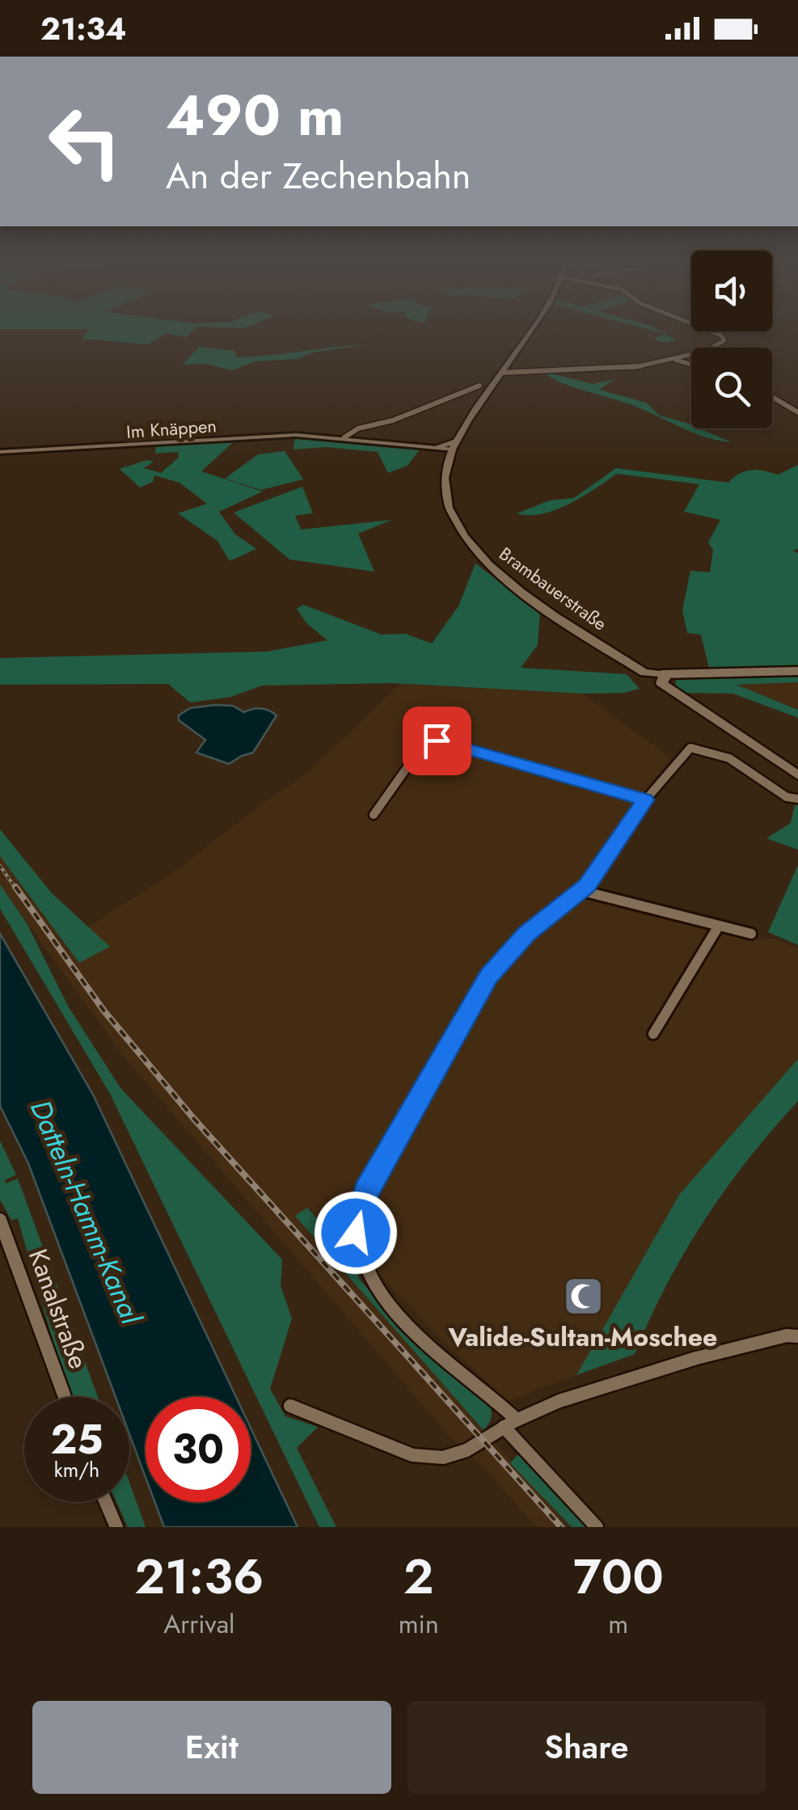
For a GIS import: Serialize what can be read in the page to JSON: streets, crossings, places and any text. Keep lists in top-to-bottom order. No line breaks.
{"streets":{"main road":["Brambauerstraße"],"street":["Im Knäppen","Kanalstraße"]},"crossings":[["Im Knäppen","Brambauerstraße"]],"water":["Datteln-Hamm-Kanal"],"places":{"mosque":["Valide-Sultan-Moschee"]},"page":{"status":"21:34","turn":["490 m","An der Zechenbahn"],"speed":"25 km/h","limit":"30","eta":["21:36","Arrival","2","min","700","m"],"buttons":["Exit","Share"]}}
